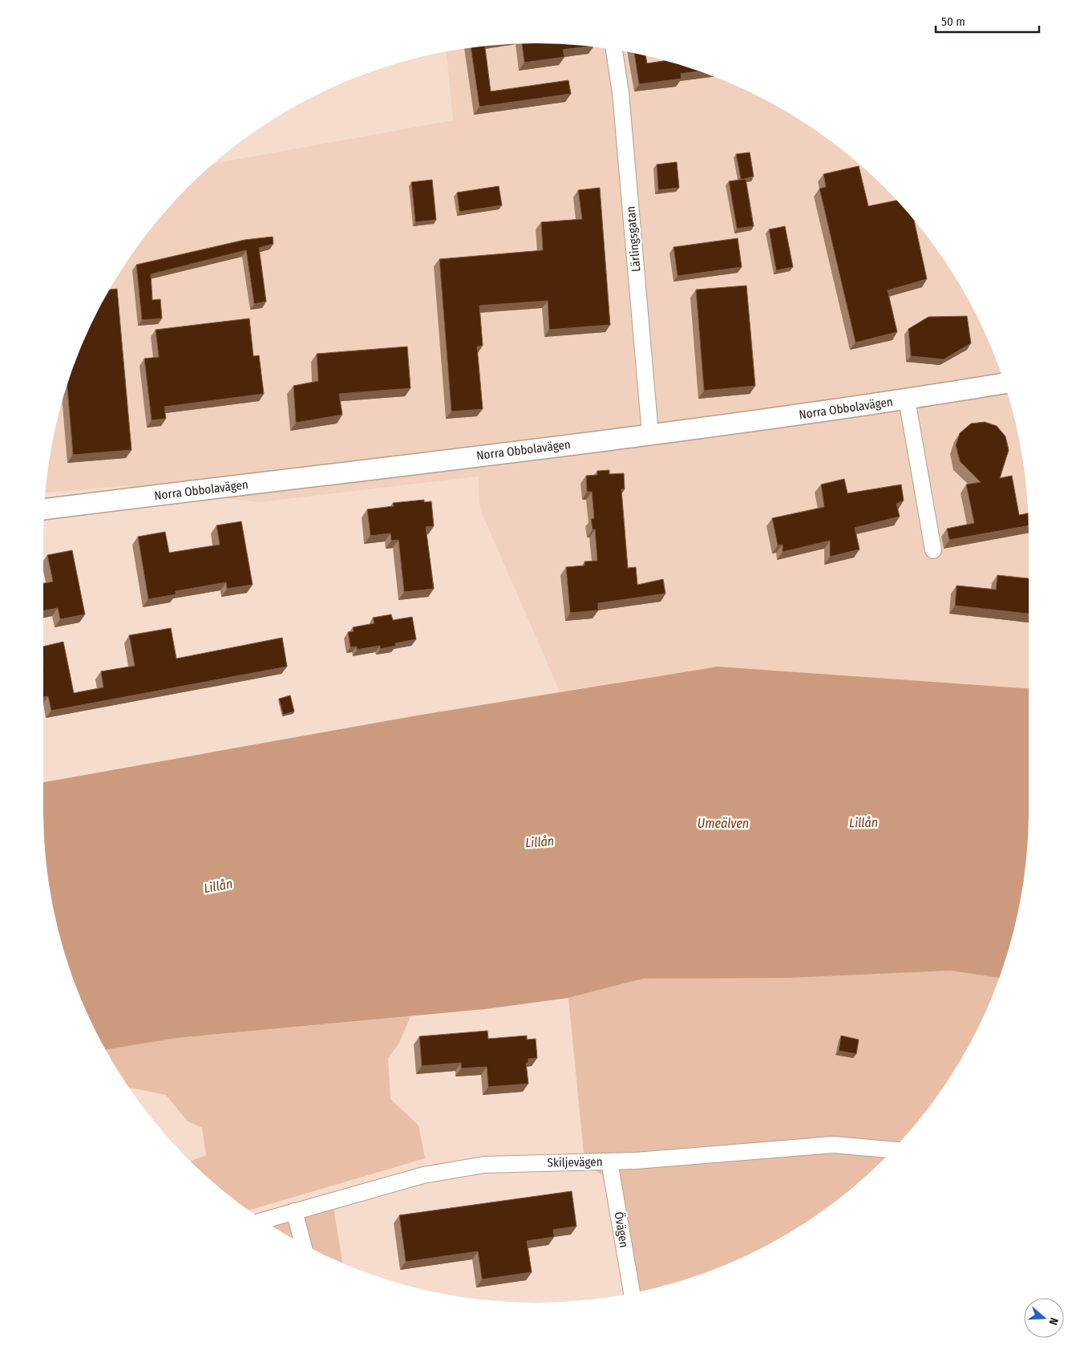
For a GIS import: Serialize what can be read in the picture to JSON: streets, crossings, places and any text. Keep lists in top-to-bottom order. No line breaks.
{"streets":{"street":["Lärlingsgatan","Norra Obbolavägen","Skiljevägen","Övägen"]},"crossings":[["Lärlingsgatan","Norra Obbolavägen"],["Skiljevägen","Övägen"]],"water":["Lillån","Umeälven"],"scale_bar":"50 m","north":"right"}
